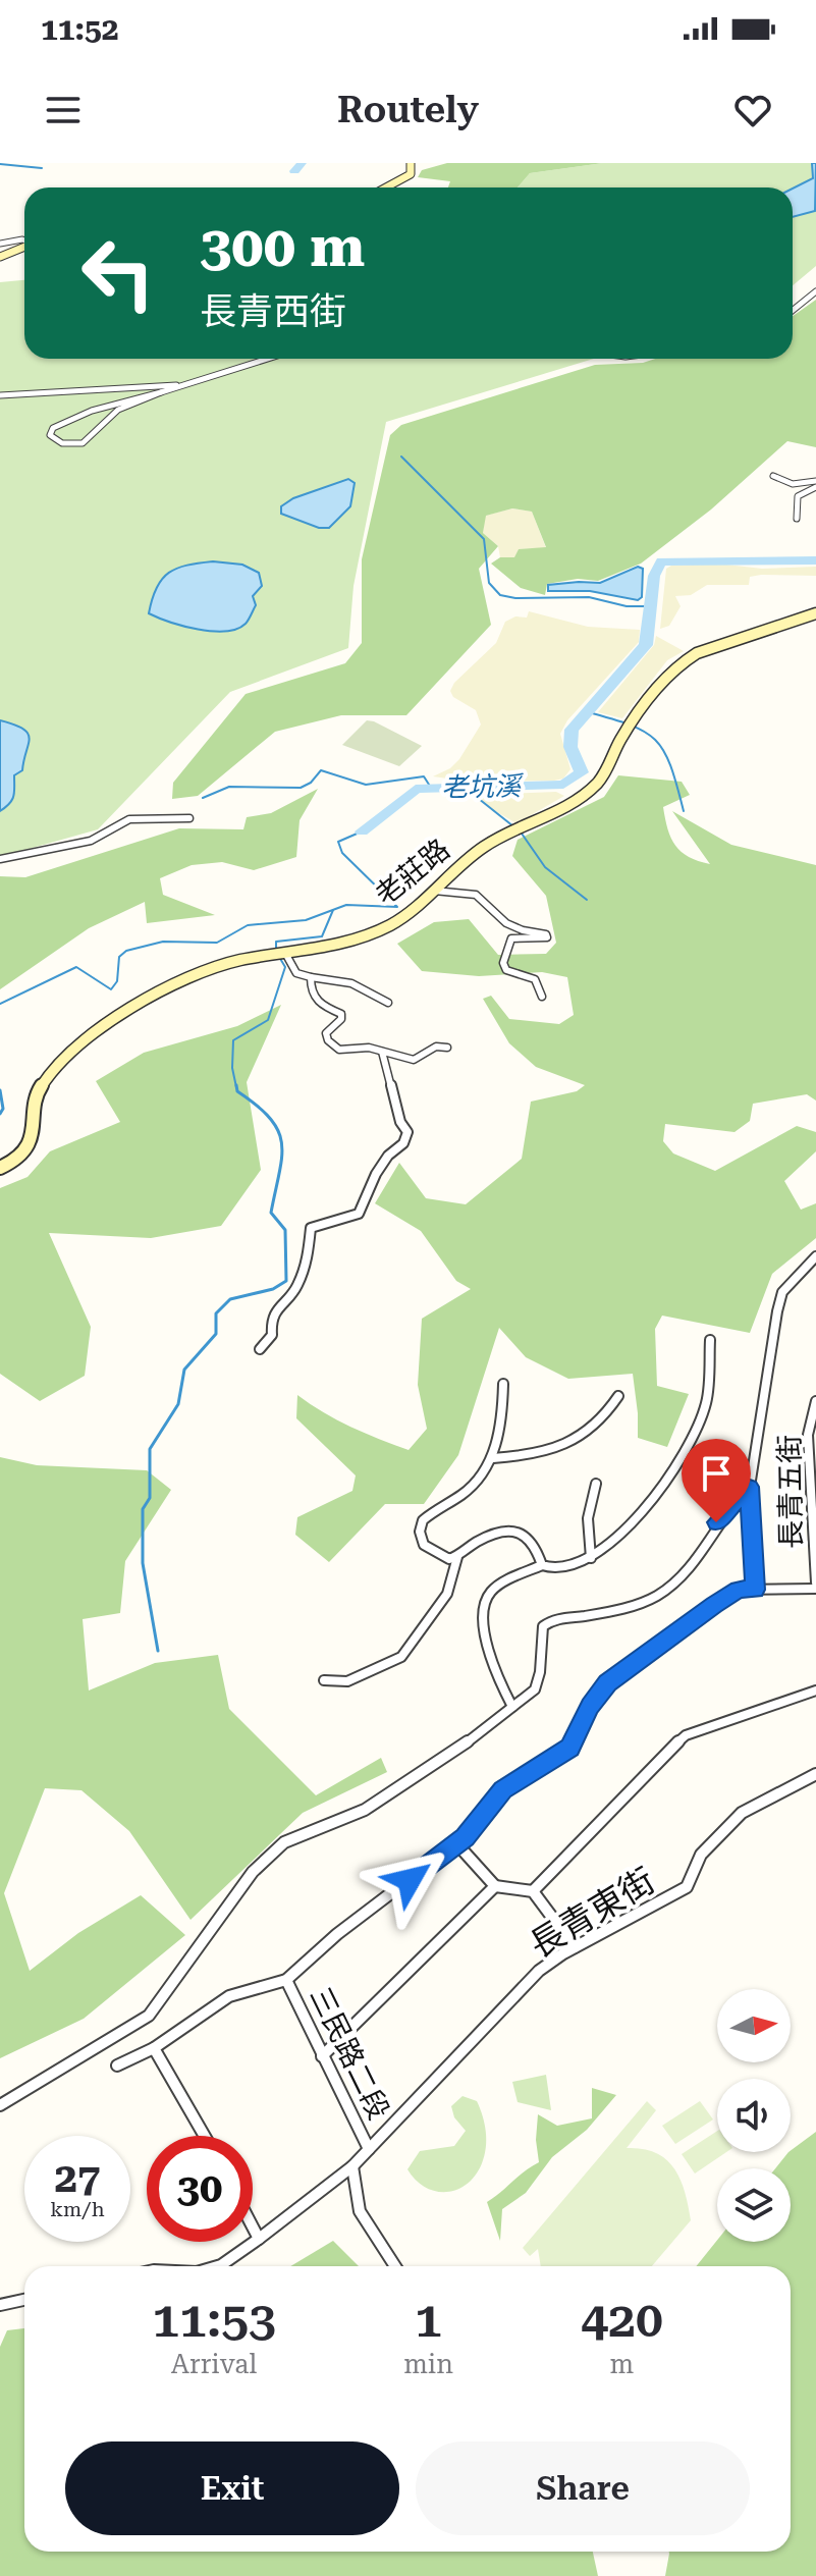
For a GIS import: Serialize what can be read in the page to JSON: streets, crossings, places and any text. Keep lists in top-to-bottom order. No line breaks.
{"streets":{"street":["老莊路","長青五街","長青東街","三民路二段"]},"crossings":[["長青東街","三民路二段"]],"water":["老坑溪"],"north":"right","page":{"status":"11:52","header":"Routely","turn":["300 m","長青西街"],"speed":"27 km/h","limit":"30","eta":["11:53","Arrival","1","min","420","m"],"buttons":["Exit","Share"]}}
